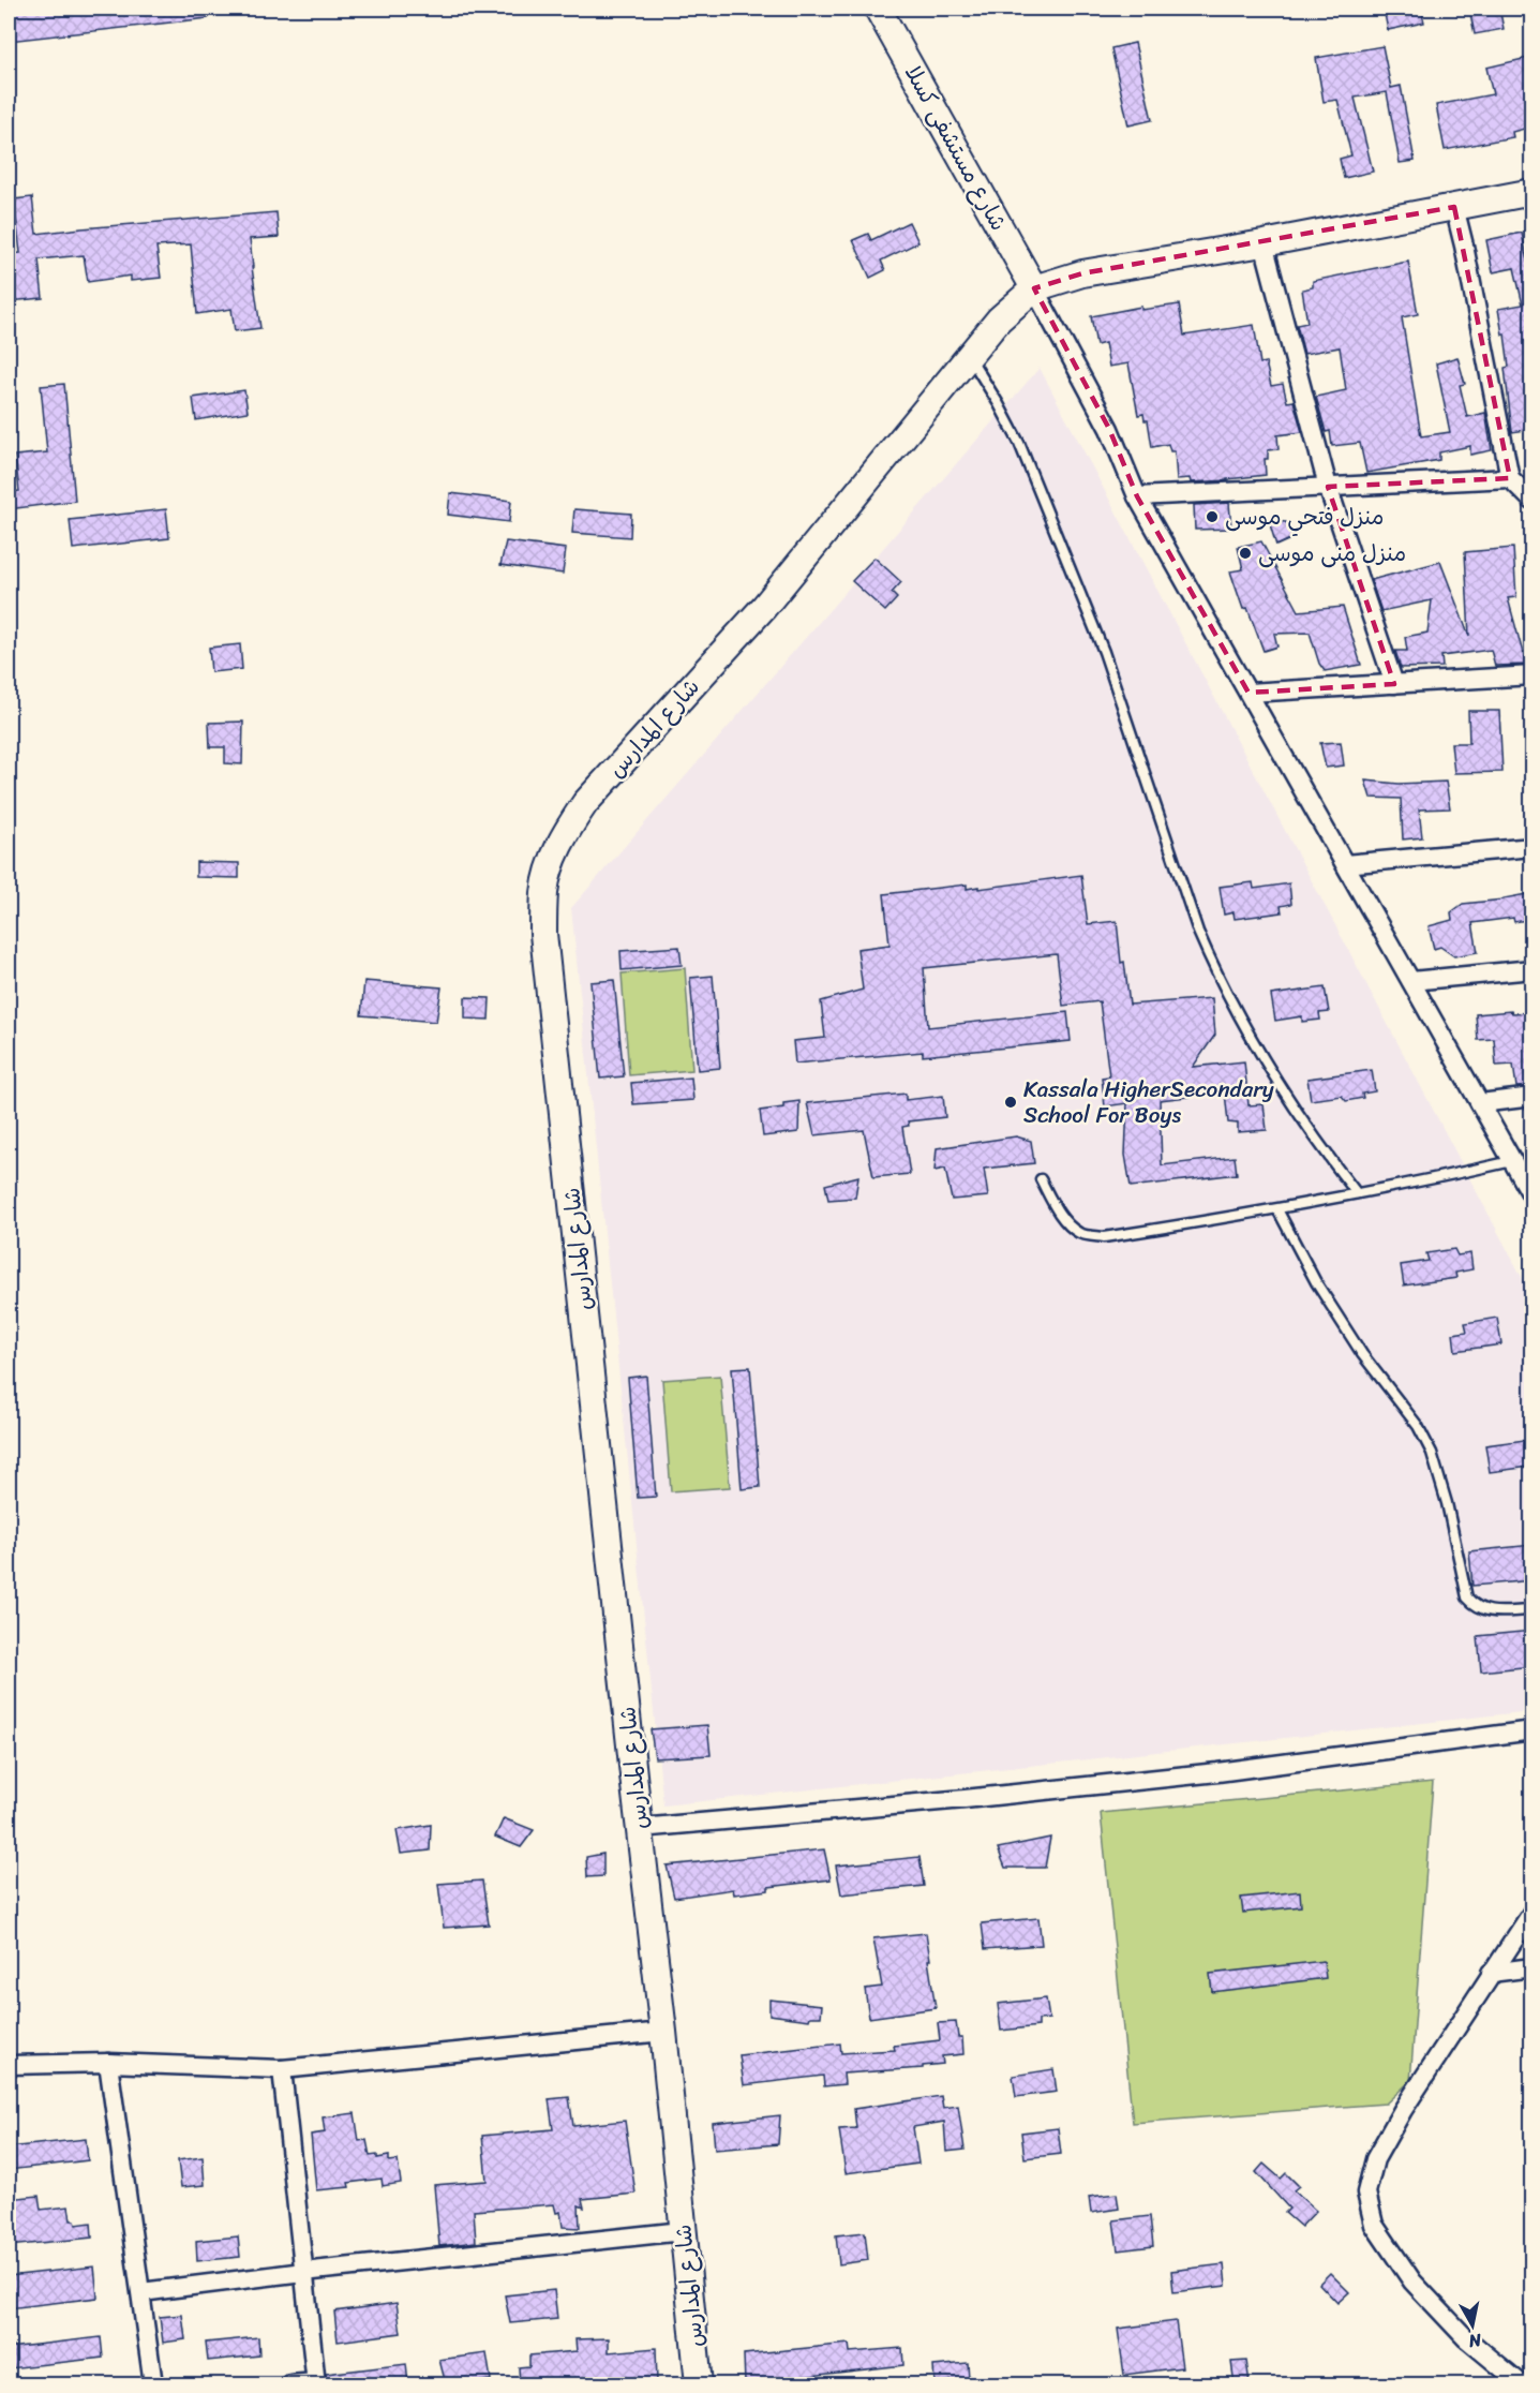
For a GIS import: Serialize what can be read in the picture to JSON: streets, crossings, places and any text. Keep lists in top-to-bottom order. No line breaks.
{"streets":{"street":["شارع مستشفى كسلا","شارع المدارس"]},"crossings":[["شارع مستشفى كسلا","شارع المدارس"]],"places":["منزل فتحي موسى","منزل منى موسى","Kassala HigherSecondary School For Boys"],"north":"bottom"}
